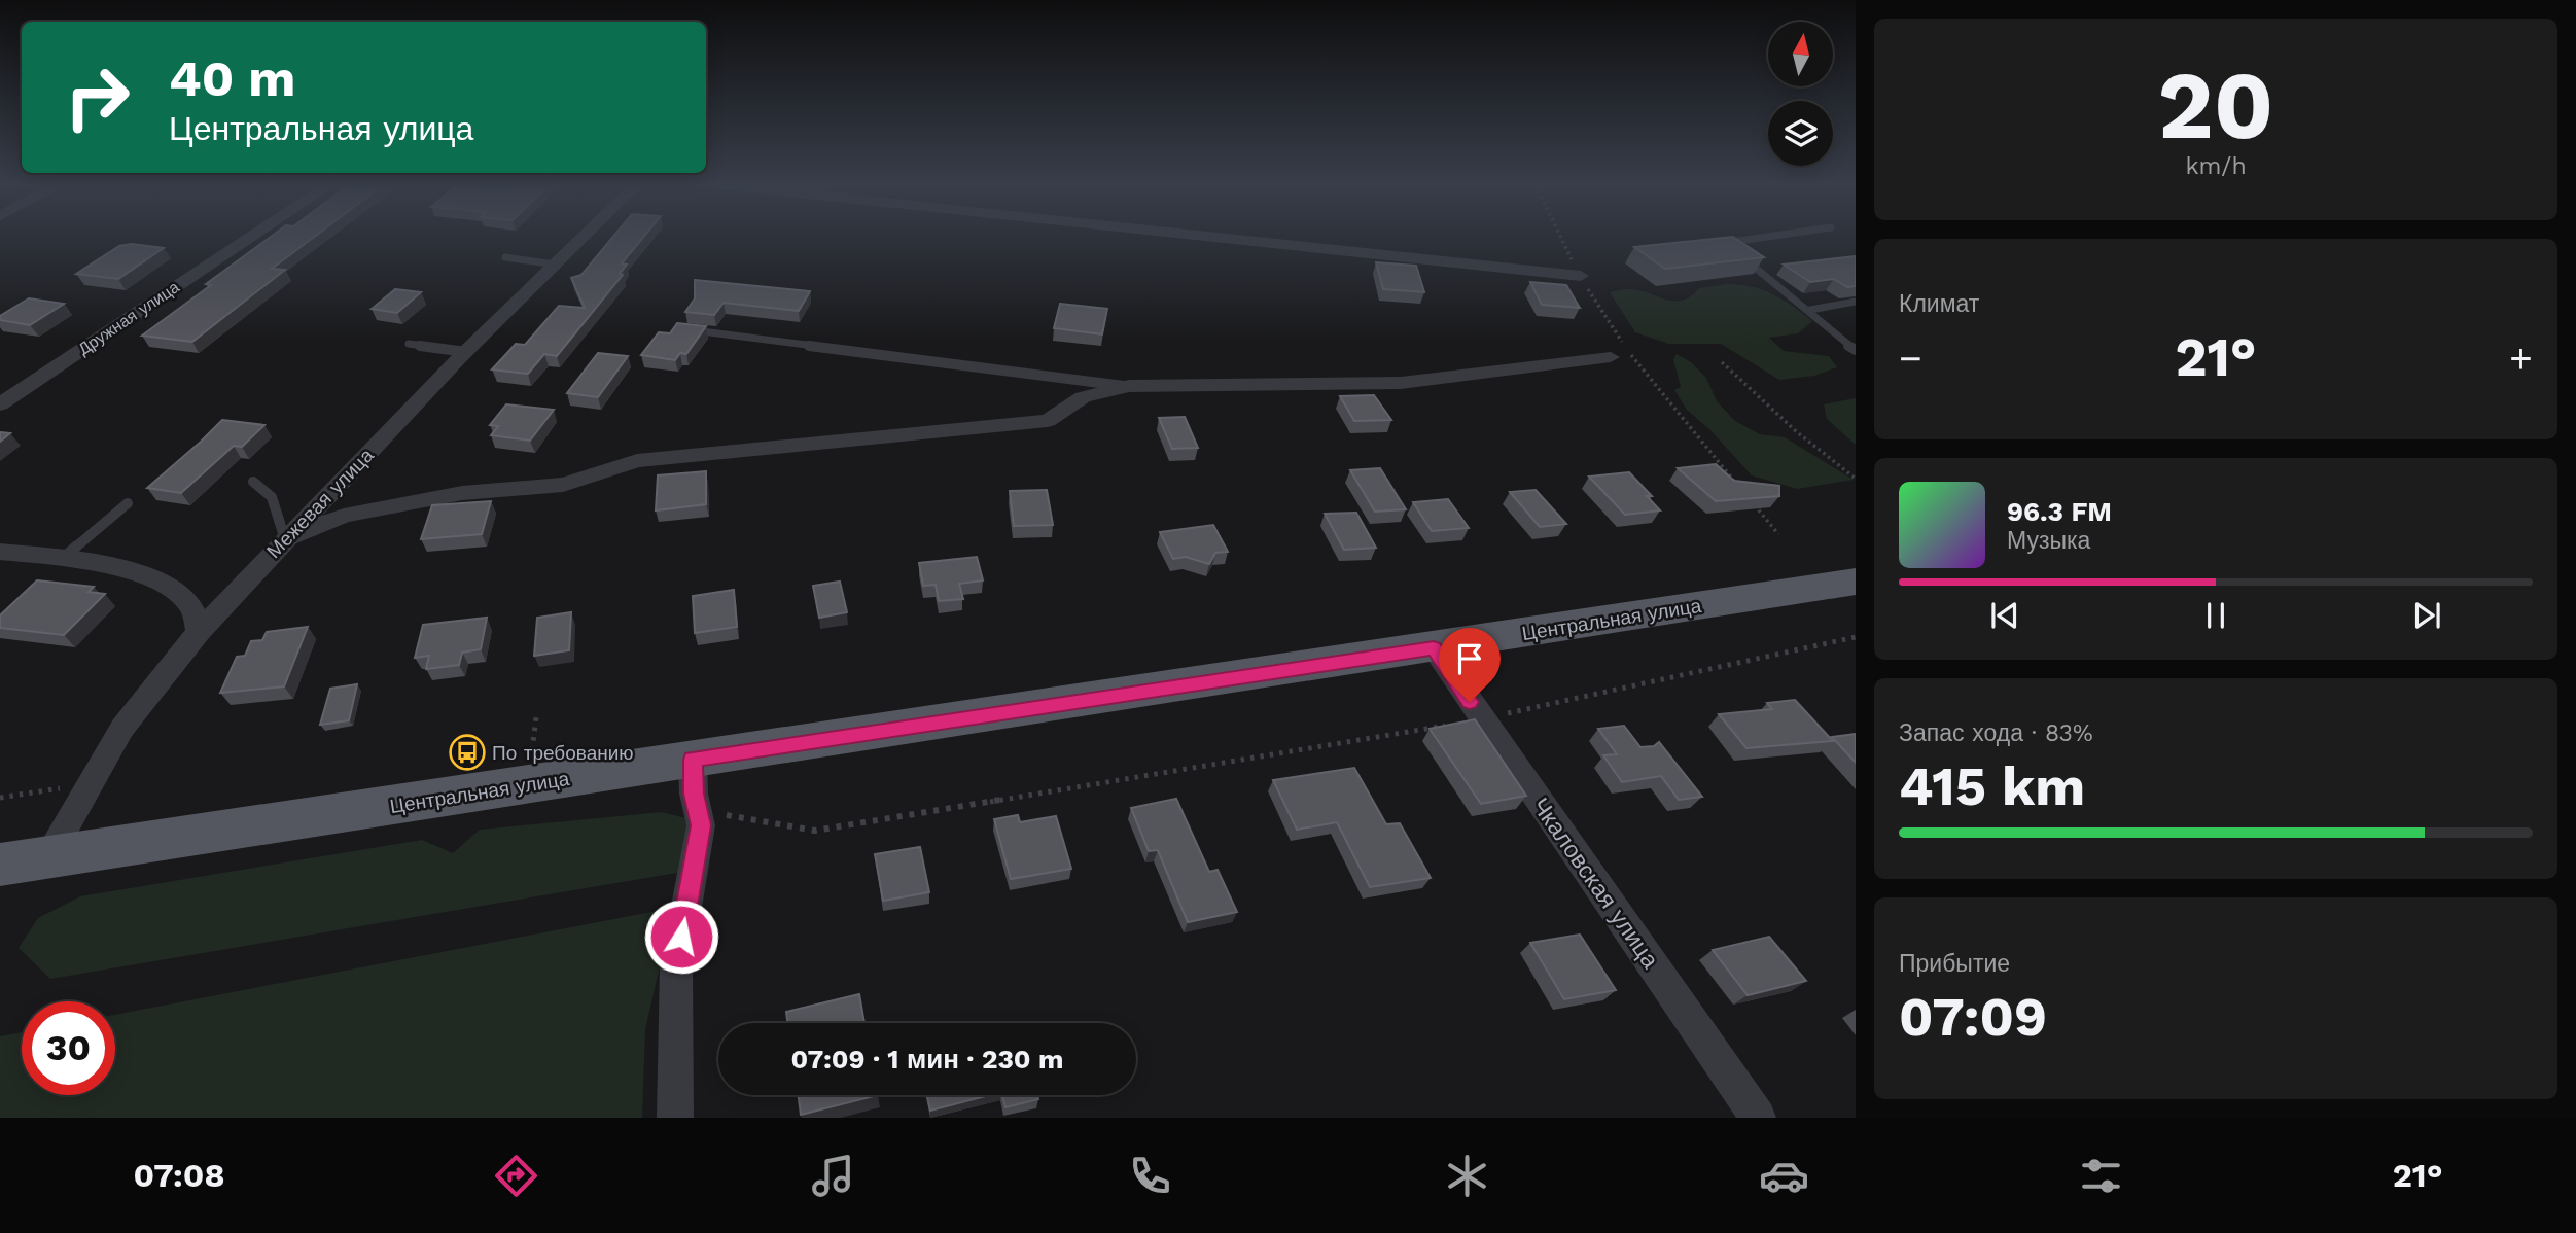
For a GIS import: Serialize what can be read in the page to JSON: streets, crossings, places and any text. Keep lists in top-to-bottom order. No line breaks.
{"streets":{"main road":["Центральная улица"],"street":["Дружная улица","Межевая улица","Чкаловская улица"]},"crossings":[["Межевая улица","Центральная улица"],["Центральная улица","Чкаловская улица"]],"places":{"bus stop":["По требованию"]},"north":"top","page":{"tile":[["20","km/h"],"Климат",["Запас хода · 83%","415 km"],["Прибытие","07:09"]],"turn":["40 m","Центральная улица"],"heat":["−","21°","+"],"song":["96.3 FM","Музыка"],"limit":"30","trip":"07:09 · 1 мин · 230 m","tabs":["07:08","21°"]}}
